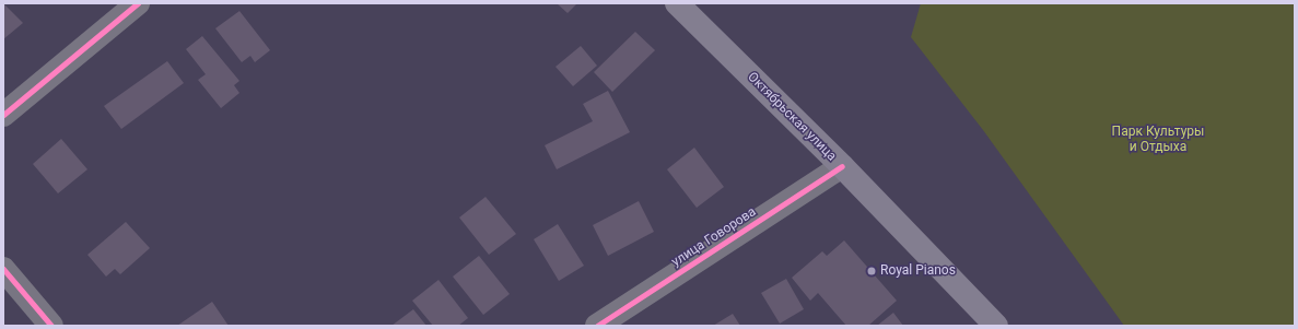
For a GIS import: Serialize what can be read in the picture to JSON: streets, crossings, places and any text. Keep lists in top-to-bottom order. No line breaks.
{"streets":{"main road":["Октябрьская улица"],"street":["улица Говорова"]},"crossings":[["Октябрьская улица","улица Говорова"]],"parks":["Парк Культуры и Отдыха"],"places":["Royal Pianos"]}
